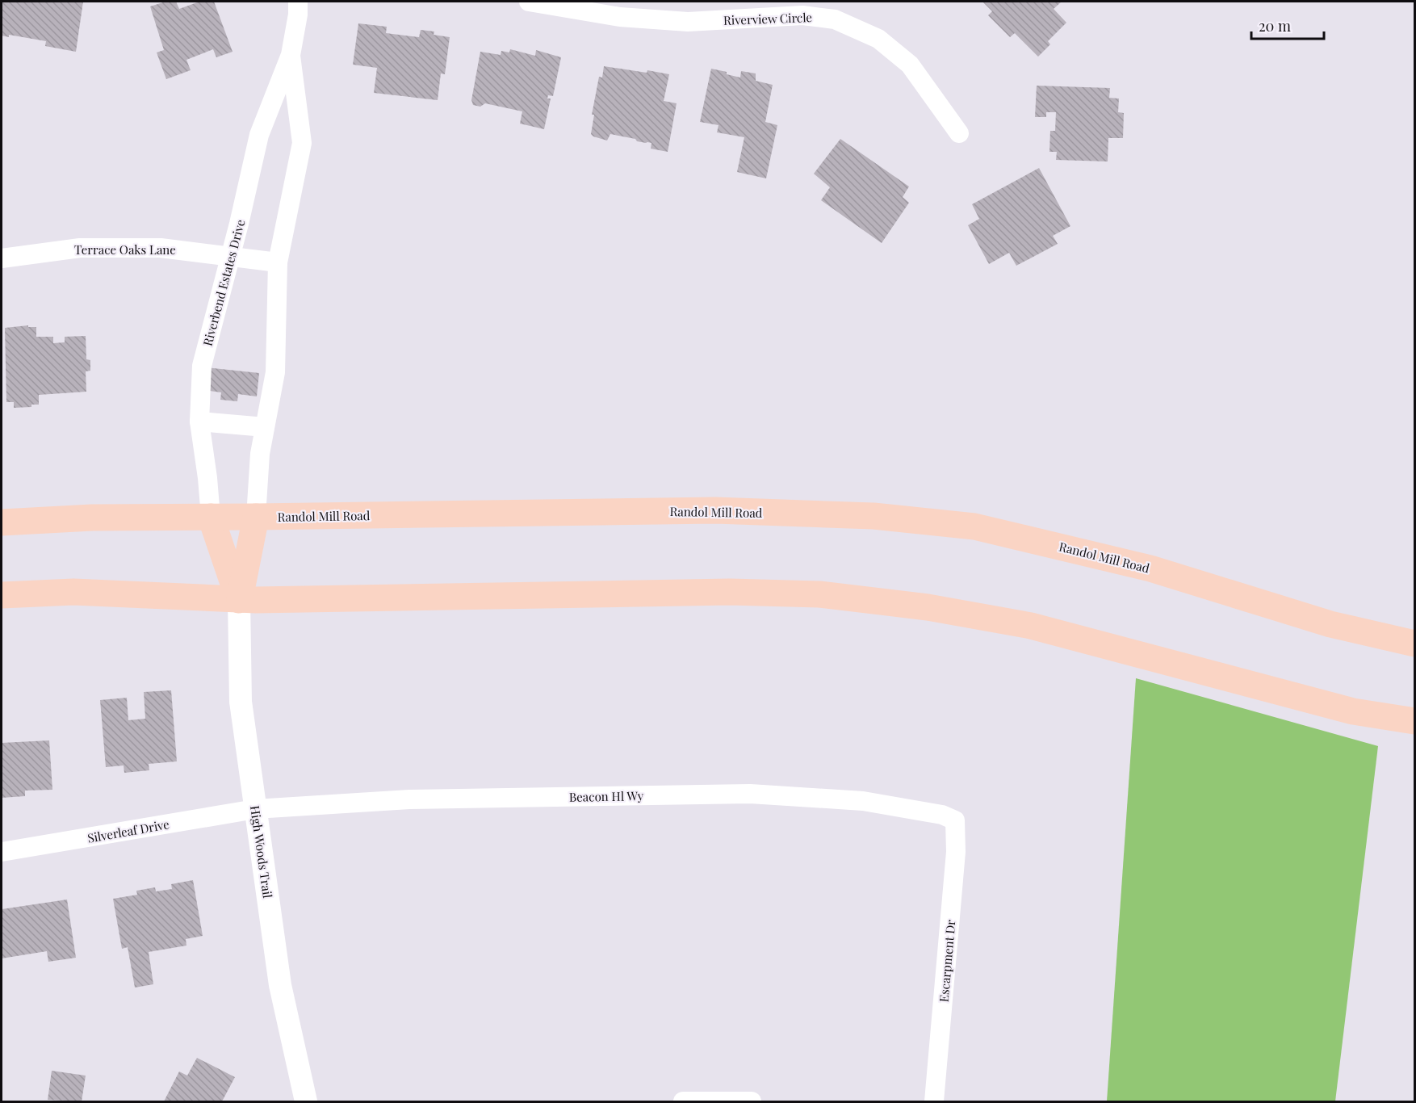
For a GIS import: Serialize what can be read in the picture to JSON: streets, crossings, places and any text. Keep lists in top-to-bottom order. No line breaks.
{"streets":{"main road":["Randol Mill Road"],"street":["Riverview Circle","Terrace Oaks Lane","Riverbend Estates Drive","Beacon Hl Wy","Silverleaf Drive","High Woods Trail","Escarpment Dr"]},"crossings":[["Terrace Oaks Lane","Riverbend Estates Drive"],["Riverbend Estates Drive","Randol Mill Road"],["Beacon Hl Wy","Silverleaf Drive"],["Beacon Hl Wy","High Woods Trail"],["Beacon Hl Wy","Escarpment Dr"],["Silverleaf Drive","High Woods Trail"]],"scale_bar":"20 m"}
